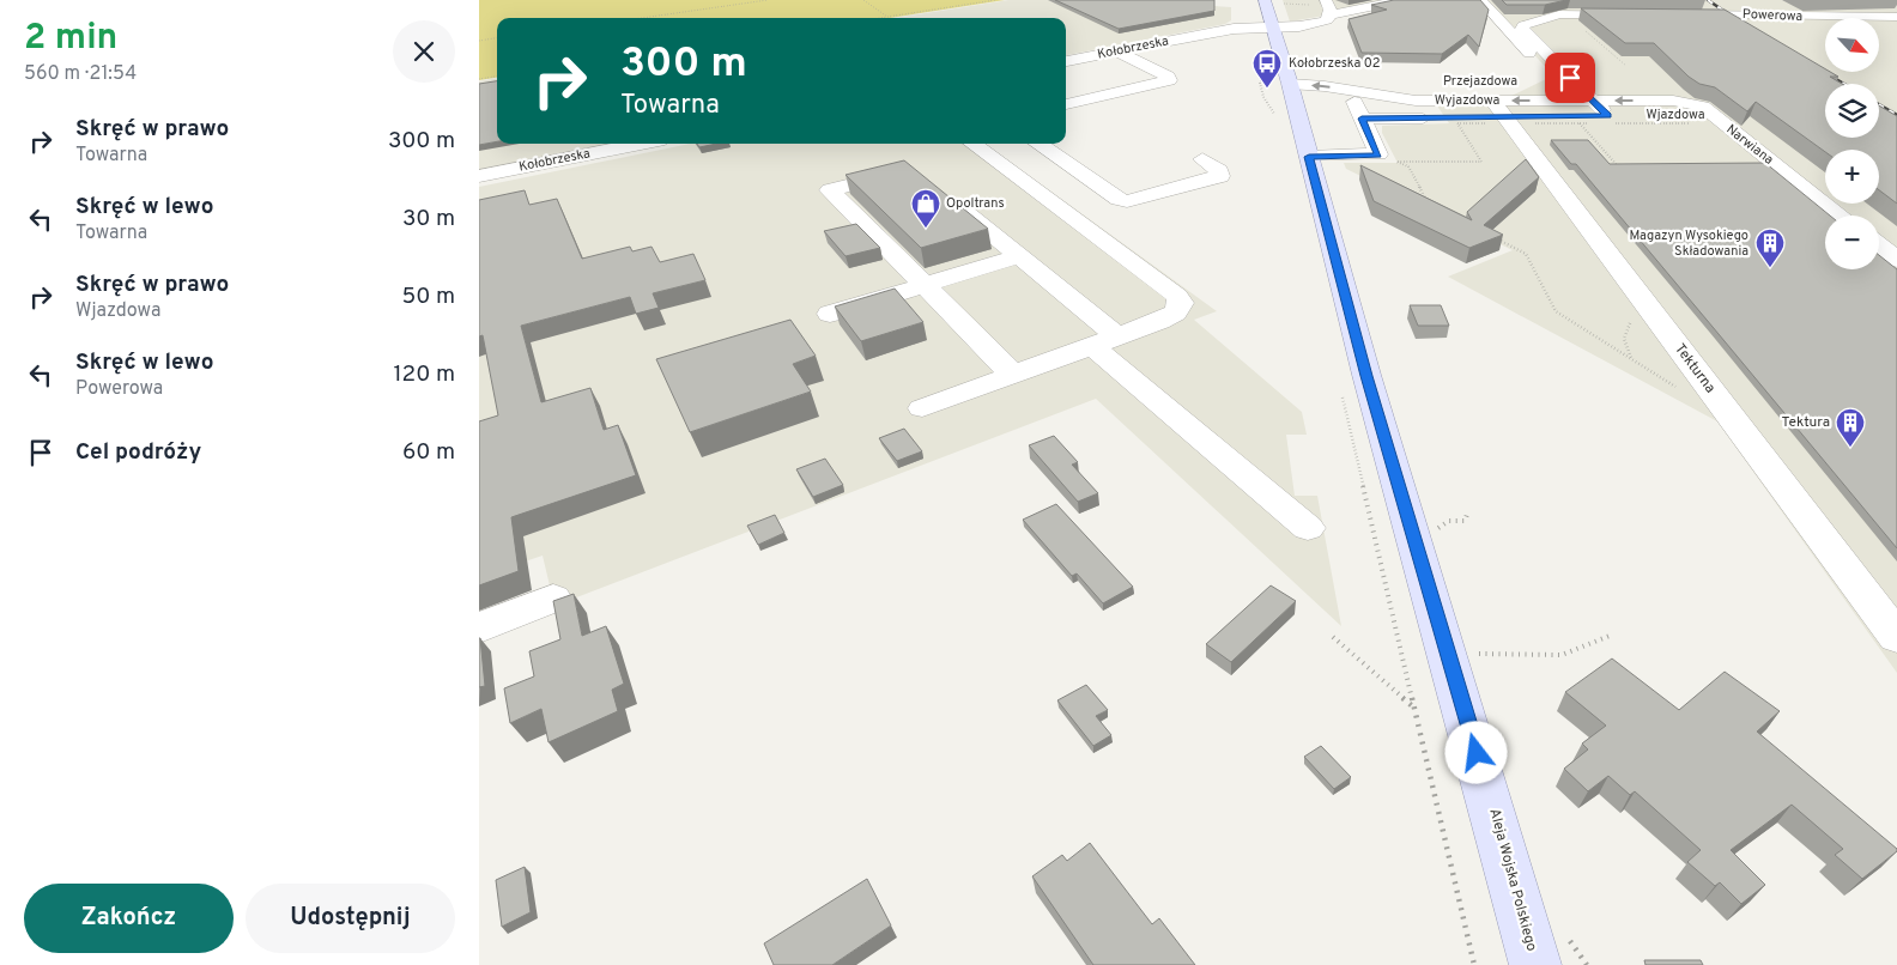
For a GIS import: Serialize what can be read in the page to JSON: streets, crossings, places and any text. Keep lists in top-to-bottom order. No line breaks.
{"streets":{"main road":["Aleja Wojska Polskiego"],"street":["Powerowa","Kołobrzeska","Wyjazdowa","Wjazdowa","Narwiana","Tekturna"]},"crossings":[["Kołobrzeska","Aleja Wojska Polskiego"],["Wyjazdowa","Wjazdowa"],["Wyjazdowa","Narwiana"],["Wyjazdowa","Tekturna"],["Wyjazdowa","Aleja Wojska Polskiego"],["Wjazdowa","Narwiana"],["Wjazdowa","Tekturna"]],"places":{"bus stop":["Kołobrzeska 02"],"shop":["Opoltrans"],"building":["Magazyn Wysokiego Składowania","Tektura"]},"north":"bottom right","page":{"heading":["2 min","560 m · 21:54"],"map_buttons":["+","−"],"turn":["300 m","Towarna"],"list":[{"name":"Skręć w prawo","note":"Towarna","value":"300 m"},{"name":"Skręć w lewo","note":"Towarna","value":"30 m"},{"name":"Skręć w prawo","note":"Wjazdowa","value":"50 m"},{"name":"Skręć w lewo","note":"Powerowa","value":"120 m"},{"name":"Cel podróży","value":"60 m"}],"buttons":["Zakończ","Udostępnij"]}}
